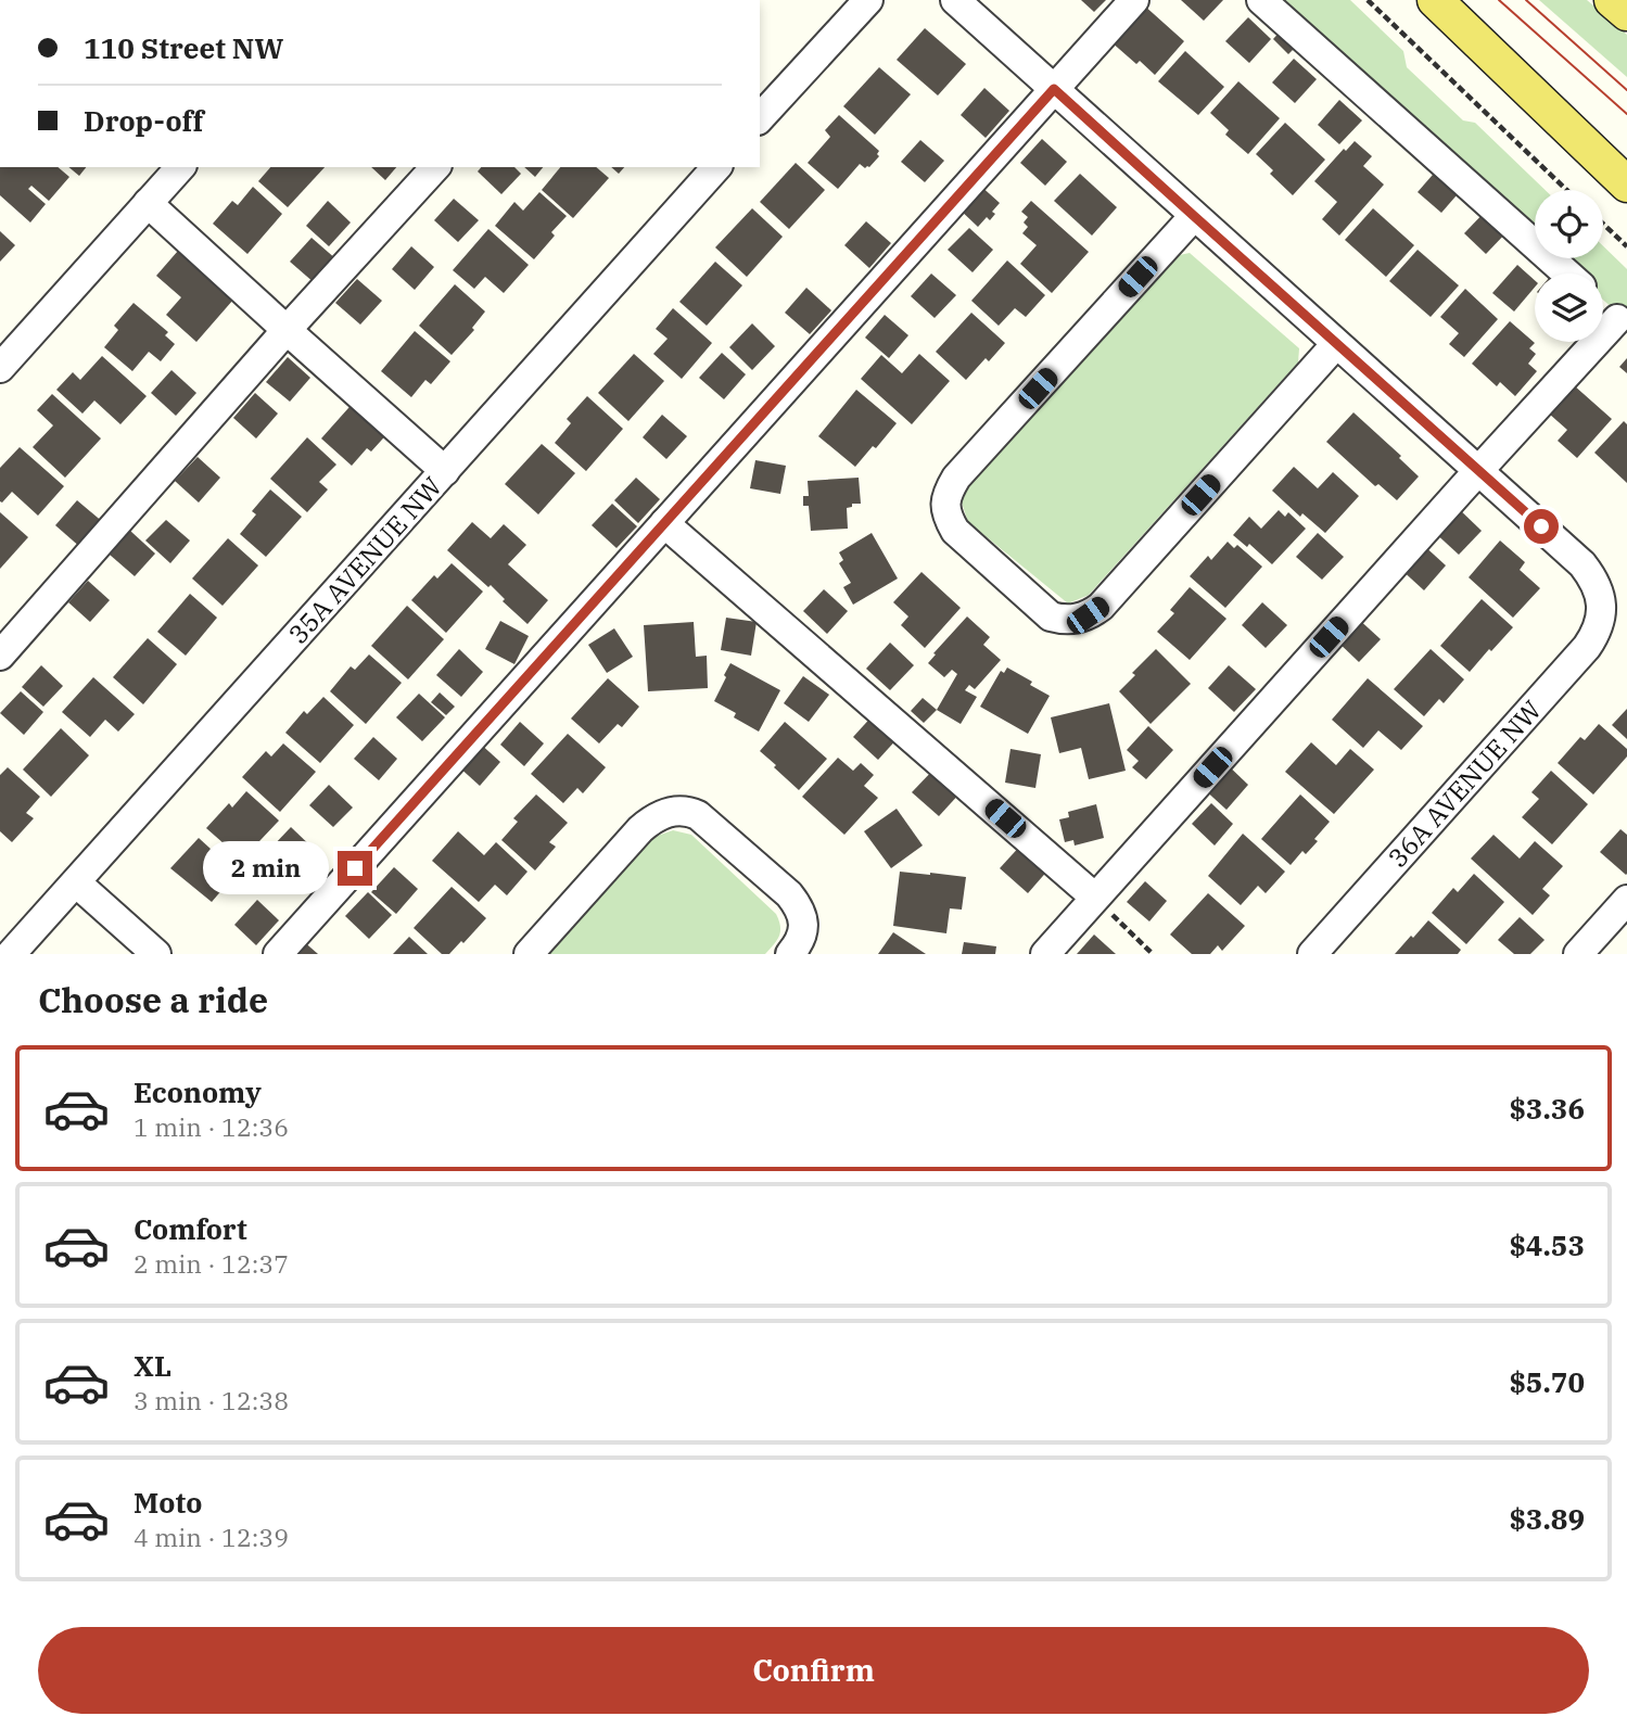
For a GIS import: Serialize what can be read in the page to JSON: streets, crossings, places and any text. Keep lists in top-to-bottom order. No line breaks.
{"streets":{"street":["35A AVENUE NW","36A AVENUE NW"]},"page":{"banner":["110 Street NW","Drop-off"],"bubble":"2 min","heading":"Choose a ride","list":[{"name":"Economy","note":"1 min · 12:36","value":"$3.36"},{"name":"Comfort","note":"2 min · 12:37","value":"$4.53"},{"name":"XL","note":"3 min · 12:38","value":"$5.70"},{"name":"Moto","note":"4 min · 12:39","value":"$3.89"}],"buttons":"Confirm"}}
